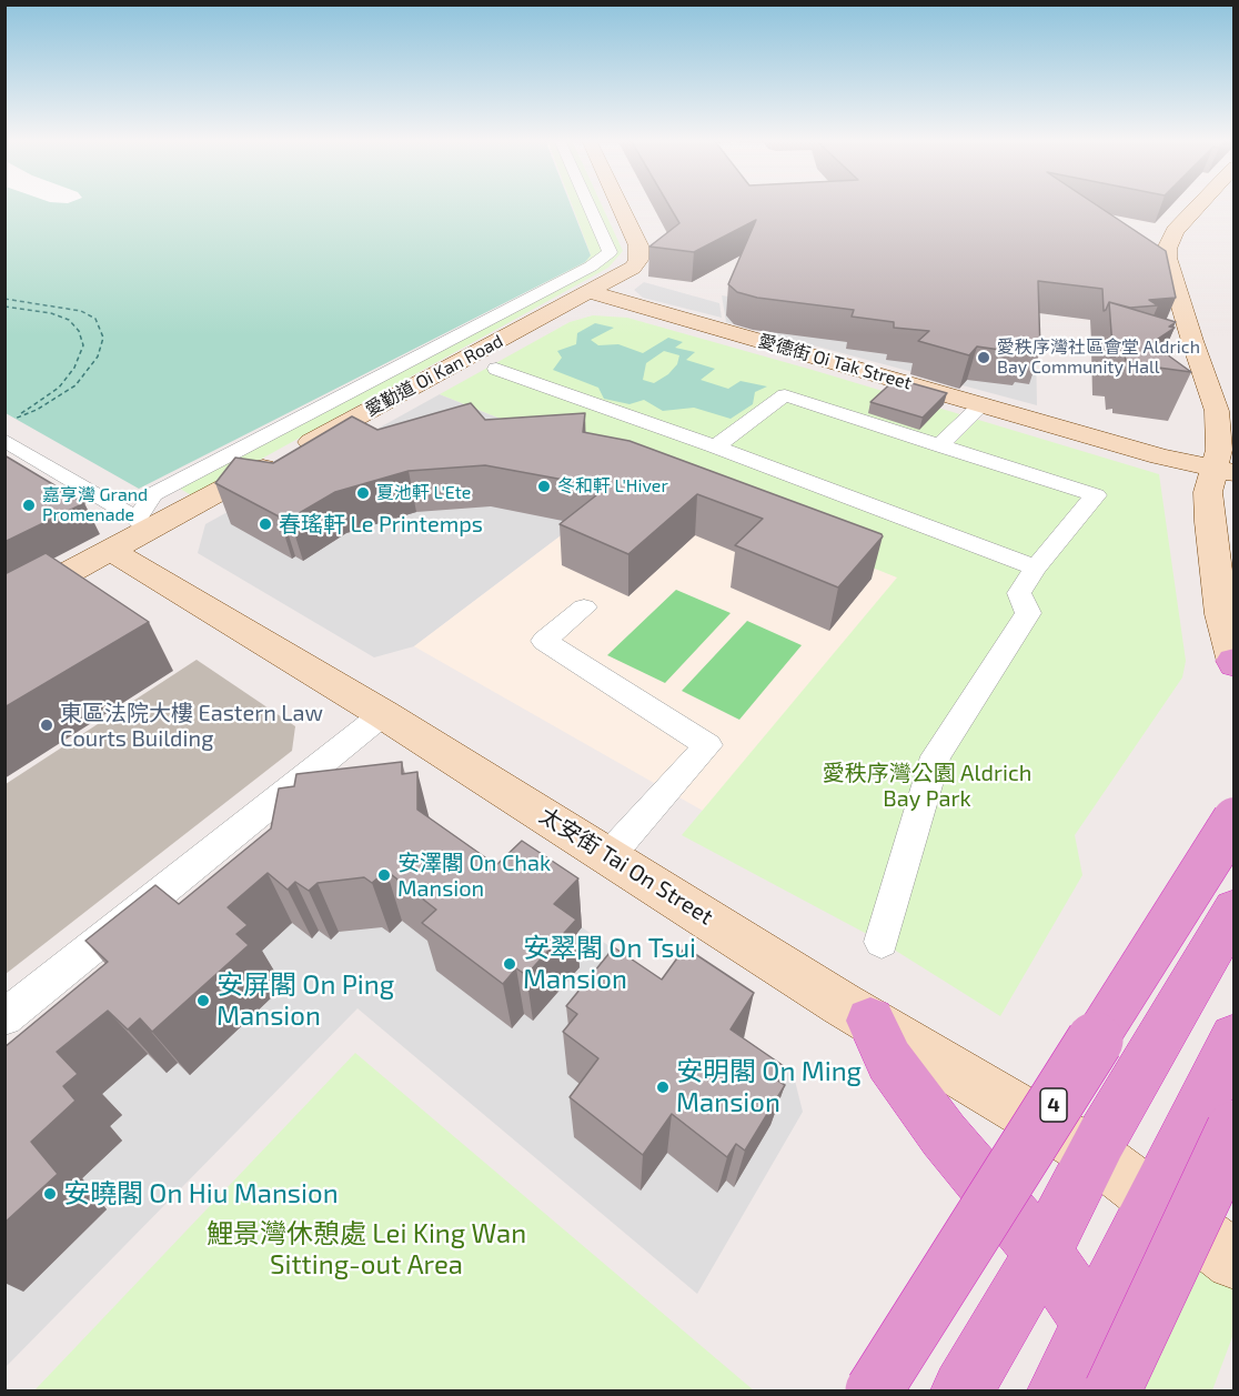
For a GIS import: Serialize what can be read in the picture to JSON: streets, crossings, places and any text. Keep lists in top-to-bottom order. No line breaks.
{"streets":{"highway":["4"],"street":["愛德街 Oi Tak Street","愛勤道 Oi Kan Road","太安街 Tai On Street"]},"crossings":[["愛德街 Oi Tak Street","愛勤道 Oi Kan Road"],["愛勤道 Oi Kan Road","太安街 Tai On Street"]],"parks":["愛秩序灣公園 Aldrich Bay Park","鯉景灣休憩處 Lei King Wan Sitting-out Area"],"places":["愛秩序灣社區會堂 Aldrich Bay Community Hall","冬和軒 L'Hiver","夏池軒 L'Ete","嘉亨灣 Grand Promenade","春瑤軒 Le Printemps","東區法院大樓 Eastern Law Courts Building","安澤閣 On Chak Mansion","安翠閣 On Tsui Mansion","安屏閣 On Ping Mansion","安明閣 On Ming Mansion","安曉閣 On Hiu Mansion"]}
